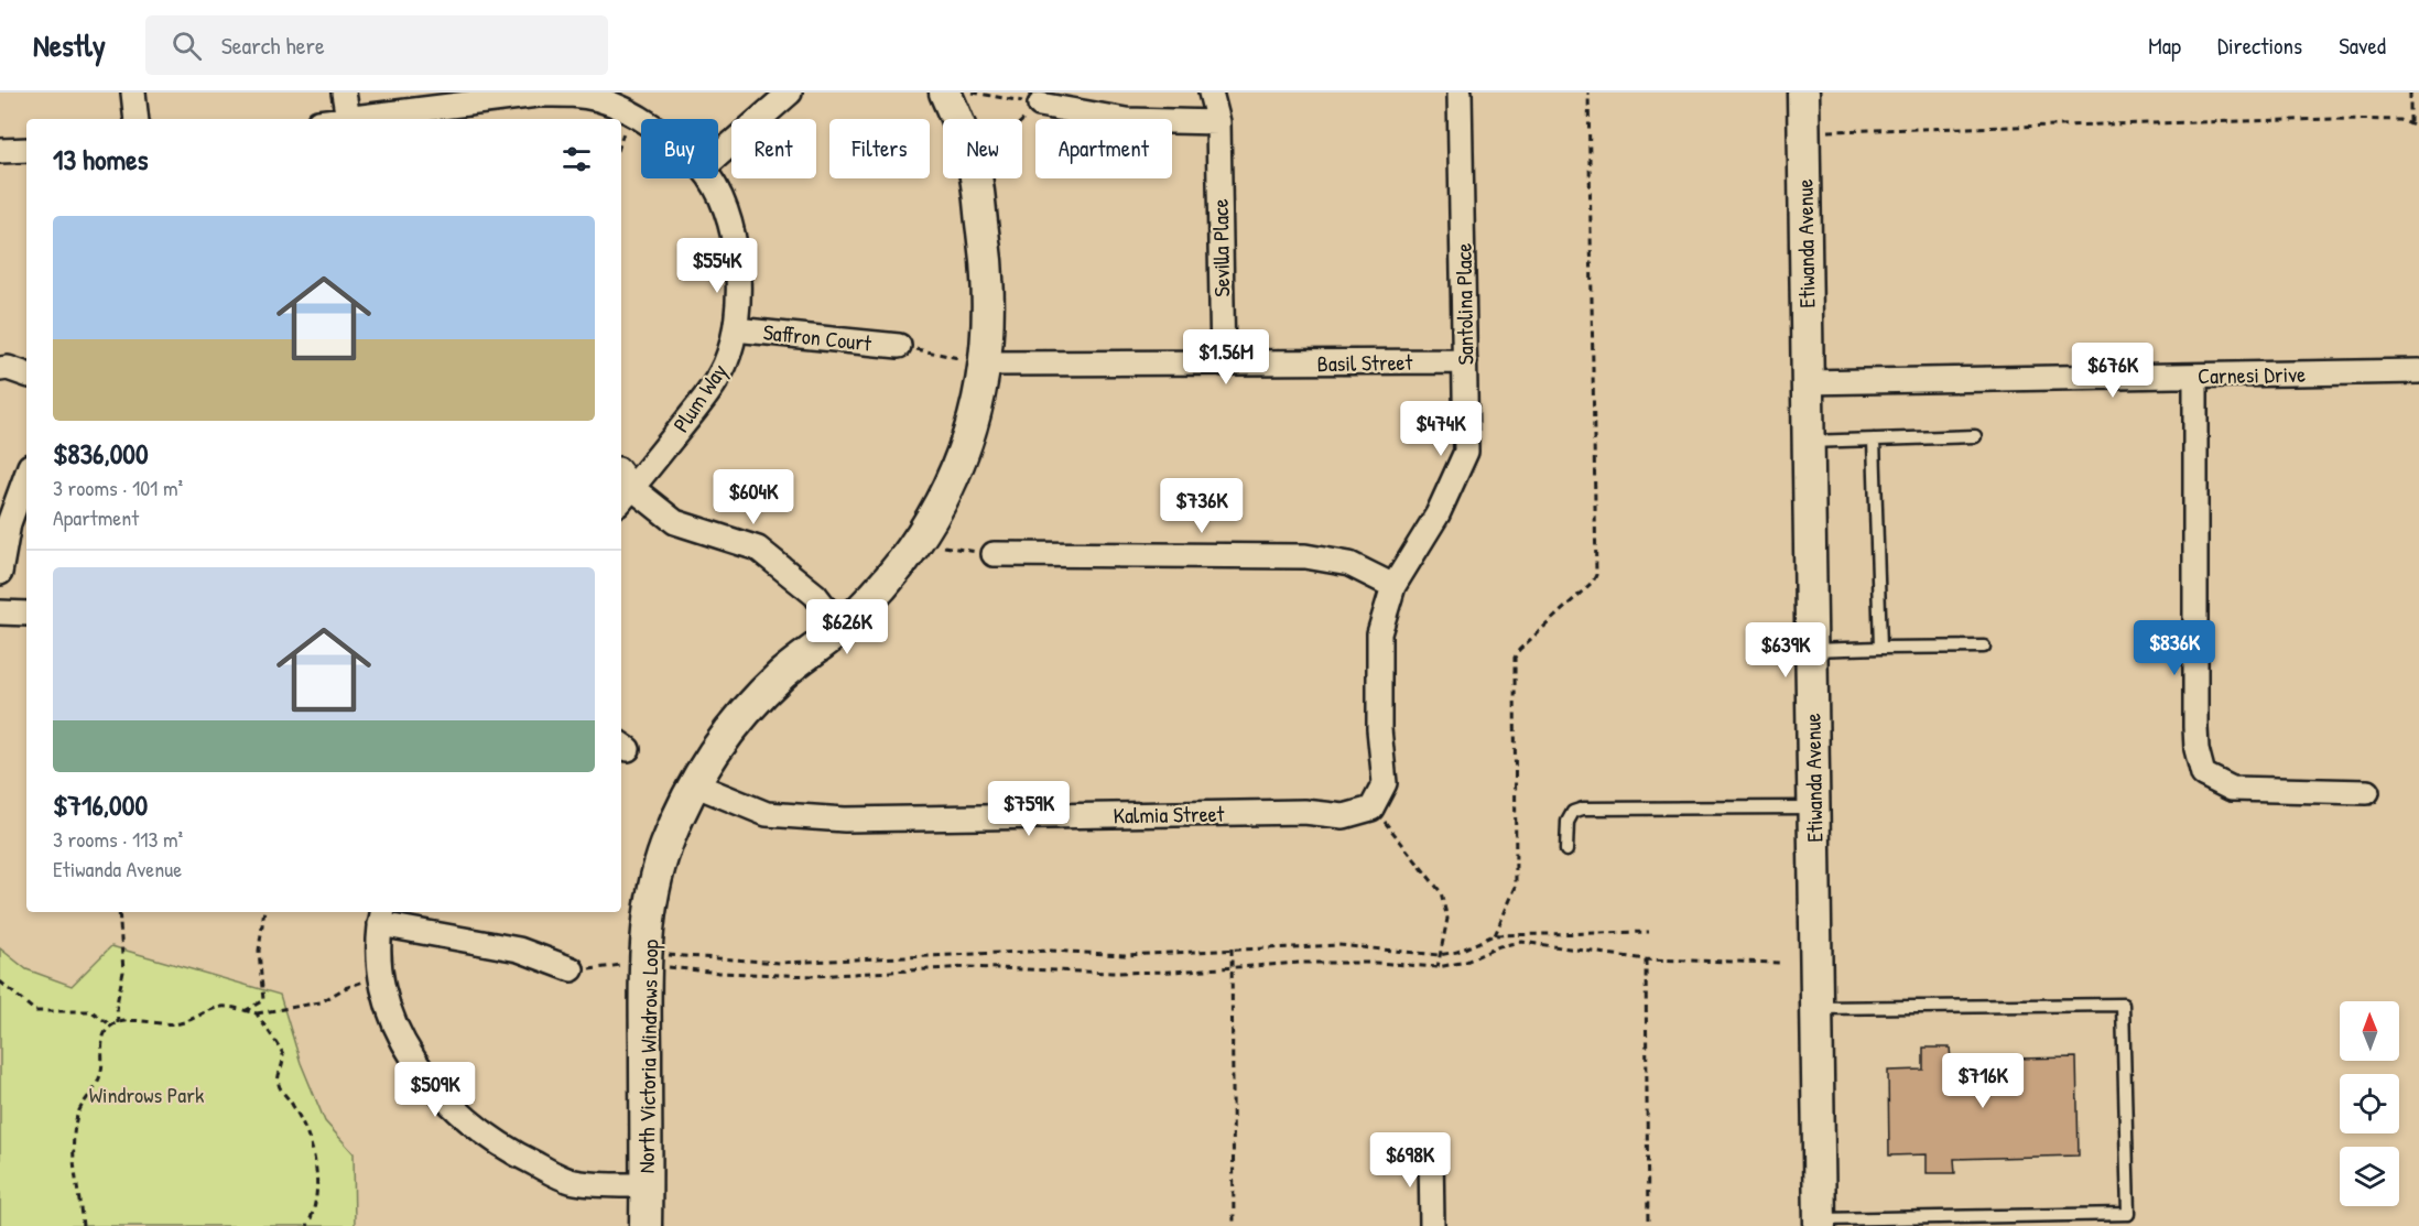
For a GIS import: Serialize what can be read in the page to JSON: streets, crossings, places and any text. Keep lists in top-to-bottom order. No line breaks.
{"streets":{"street":["Etiwanda Avenue","Sevilla Place","Santolina Place","Saffron Court","Basil Street","Carnesi Drive","Plum Way","Kalmia Street","North Victoria Windrows Loop"]},"crossings":[["Etiwanda Avenue","Carnesi Drive"],["Sevilla Place","Basil Street"],["Santolina Place","Basil Street"],["Santolina Place","Kalmia Street"],["Saffron Court","Plum Way"],["Basil Street","North Victoria Windrows Loop"],["Kalmia Street","North Victoria Windrows Loop"]],"parks":["Windrows Park"],"north":"top","page":{"header":"Nestly","search":"Search here","nav":["Map","Directions","Saved"],"chip":["Buy","Rent","Filters","New","Apartment"],"heading":"13 homes","list":[{"name":"$836,000","note":"3 rooms · 101 m² · Apartment"},{"name":"$716,000","note":"3 rooms · 113 m² · Etiwanda Avenue"}],"price":["$554K","$1.56M","$676K","$474K","$604K","$736K","$626K","$836K","$639K","$759K","$716K","$509K","$698K"]}}
